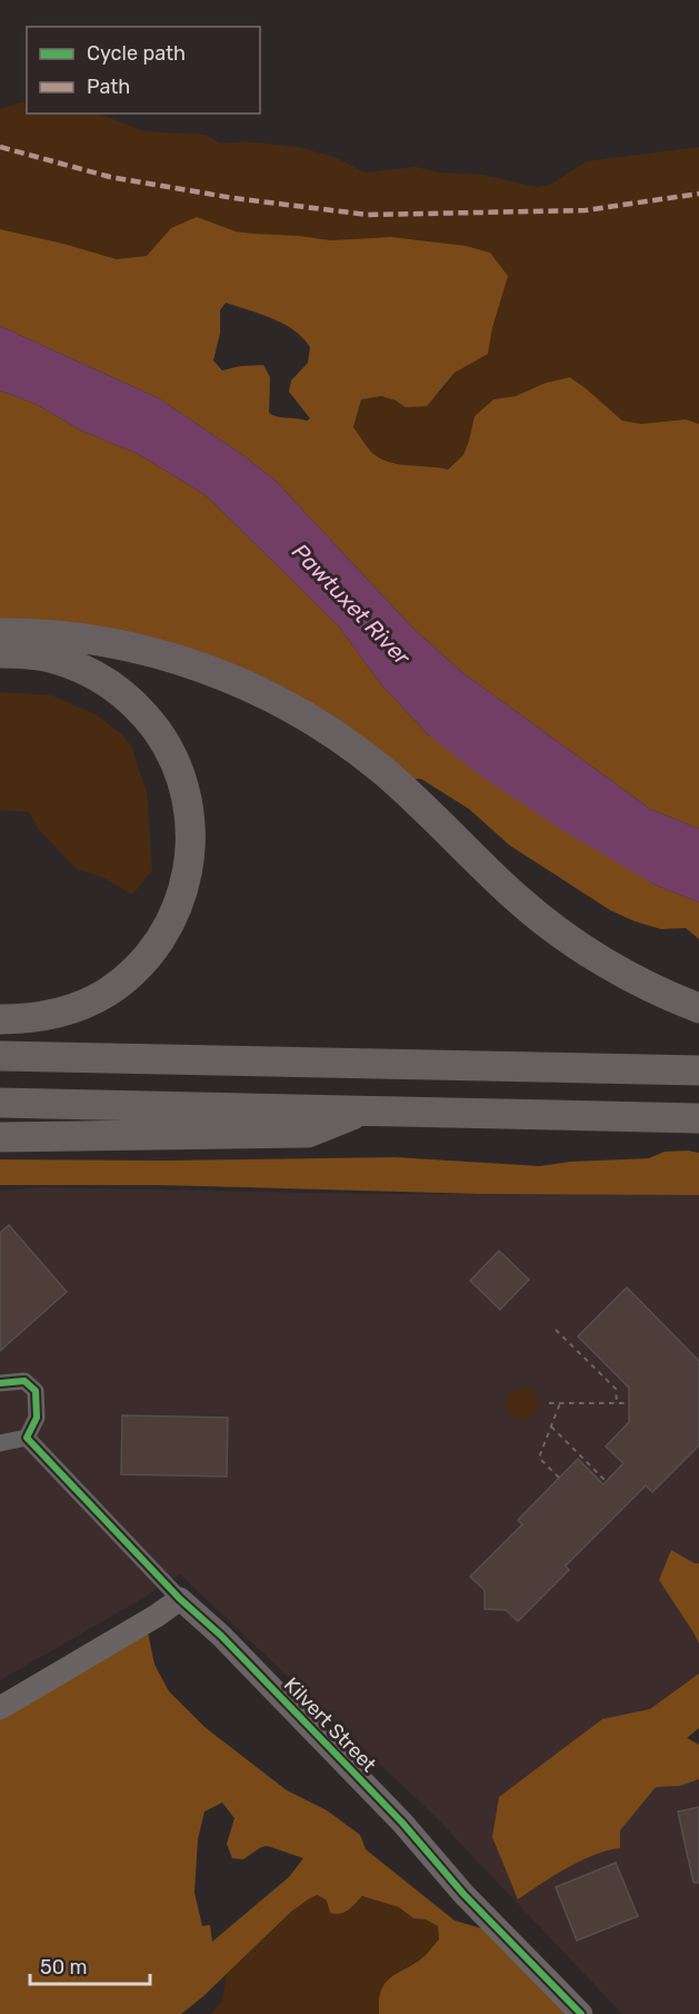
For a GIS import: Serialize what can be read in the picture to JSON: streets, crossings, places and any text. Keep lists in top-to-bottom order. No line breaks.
{"streets":{"street":["Kilvert Street"]},"water":["Pawtuxet River"],"legend":["Cycle path","Path"],"scale_bar":"50 m"}
